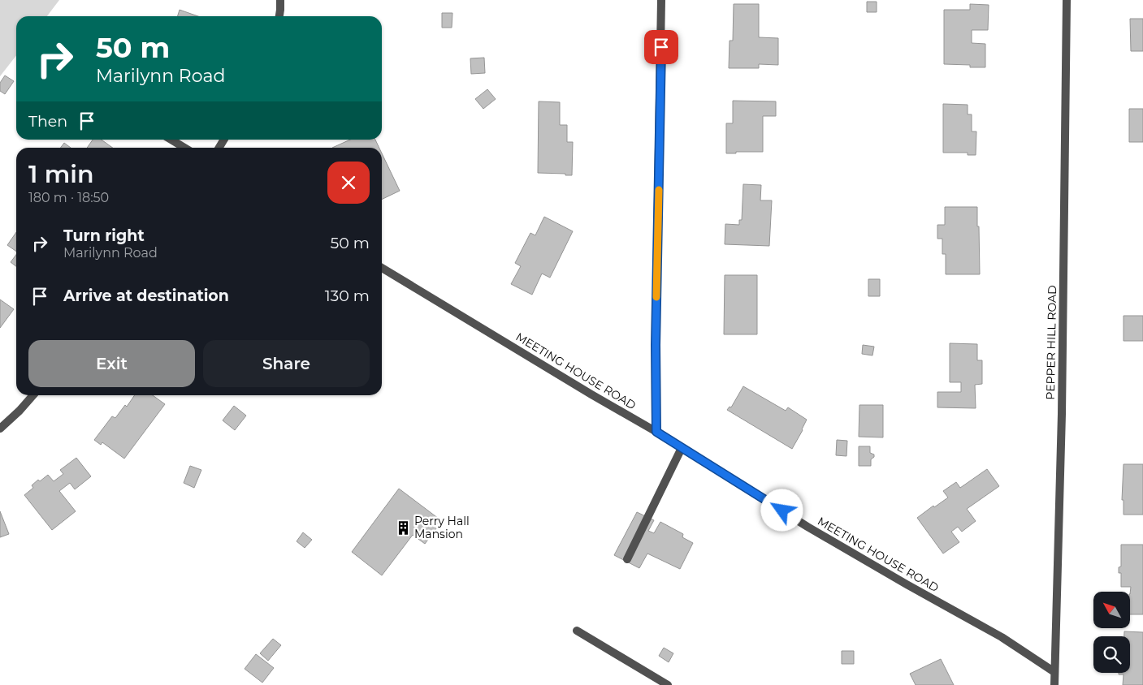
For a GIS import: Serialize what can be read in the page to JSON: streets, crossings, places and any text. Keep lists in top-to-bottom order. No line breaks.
{"streets":{"street":["PEPPER HILL ROAD","MEETING HOUSE ROAD"]},"crossings":[["PEPPER HILL ROAD","MEETING HOUSE ROAD"]],"places":{"building":["Perry Hall Mansion"]},"north":"top left","page":{"turn":["50 m","Marilynn Road"],"then":"Then","heading":["1 min","180 m · 18:50"],"list":[{"name":"Turn right","note":"Marilynn Road","value":"50 m"},{"name":"Arrive at destination","value":"130 m"}],"buttons":["Exit","Share"]}}
